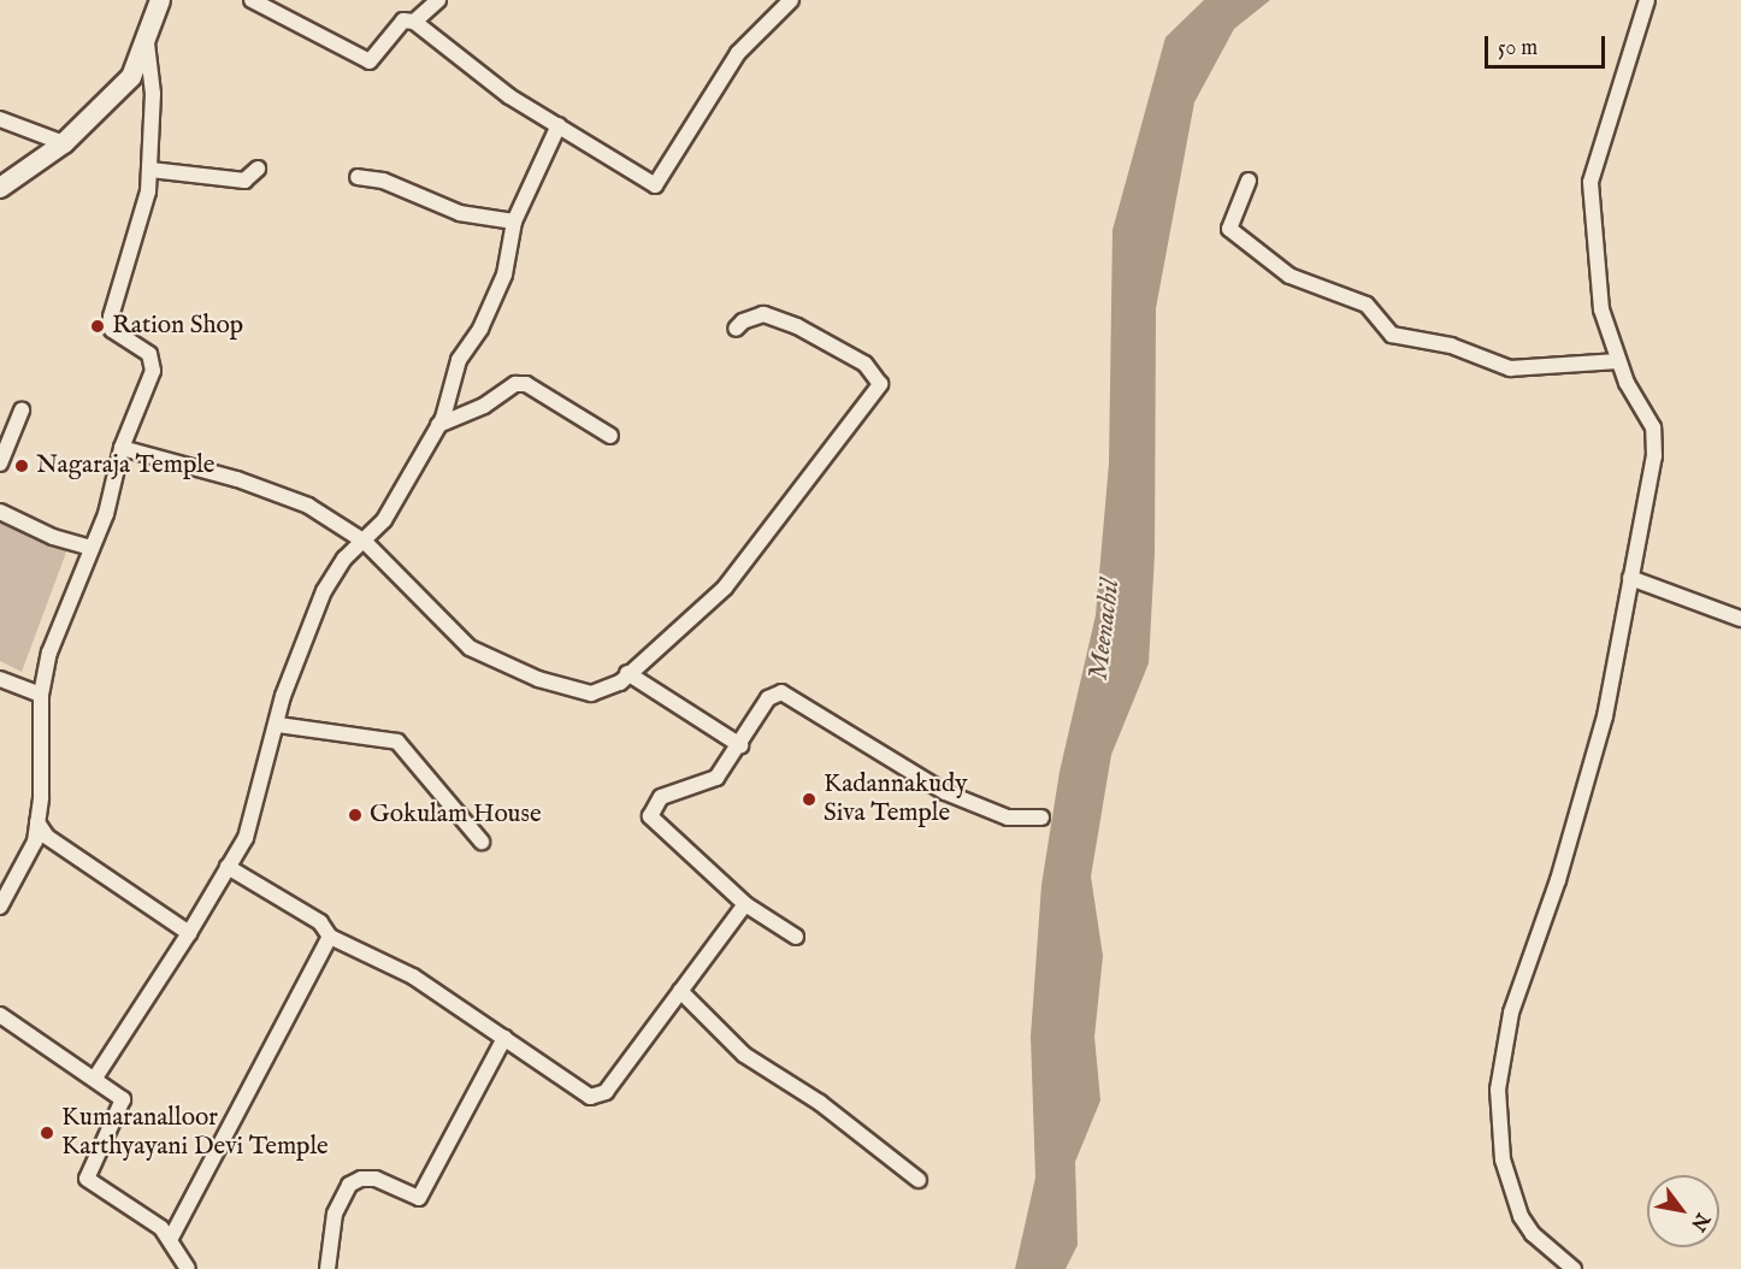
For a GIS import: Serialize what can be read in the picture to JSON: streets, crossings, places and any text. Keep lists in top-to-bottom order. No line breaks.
{"water":["Meenachil"],"places":["Ration Shop","Nagaraja Temple","Kadannakudy Siva Temple","Gokulam House","Kumaranalloor Karthyayani Devi Temple"],"scale_bar":"50 m","north":"bottom right"}
